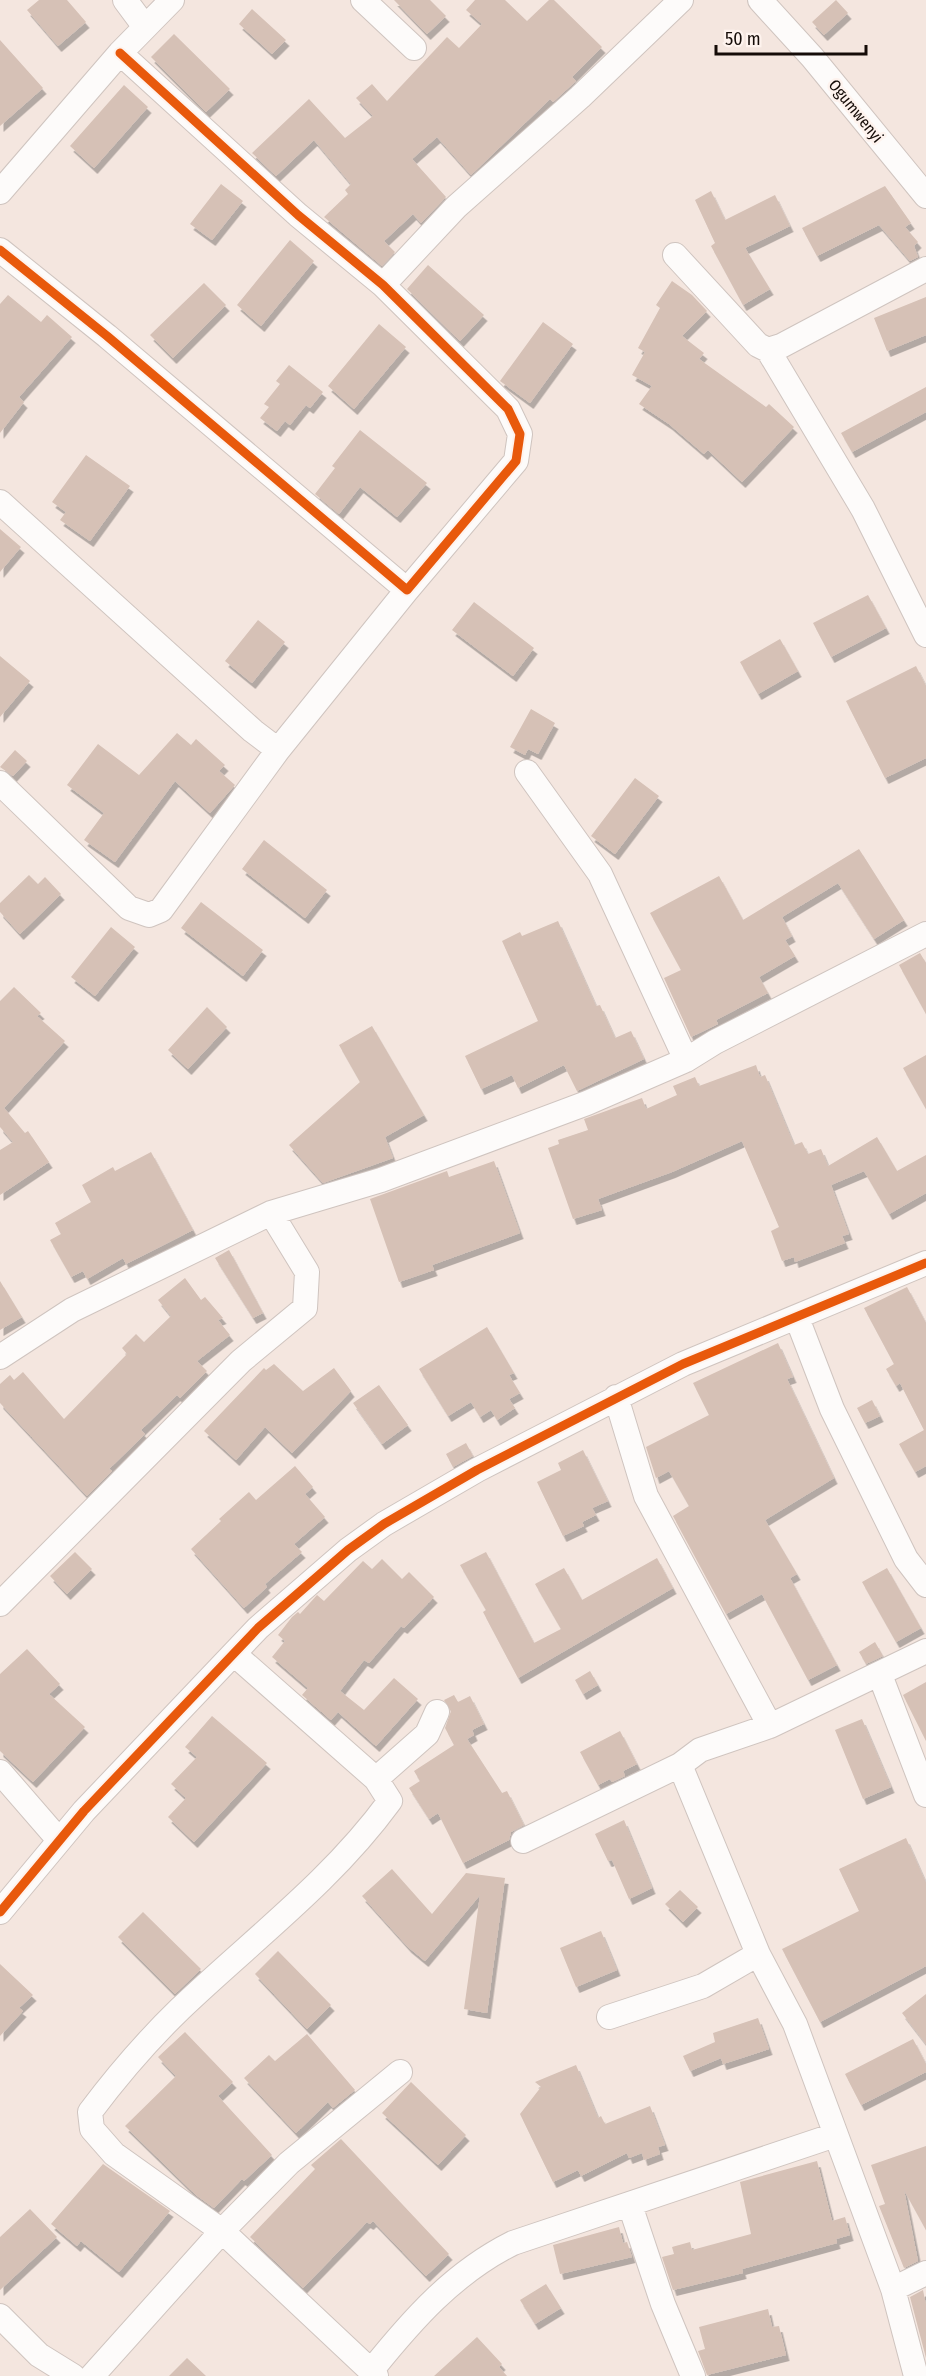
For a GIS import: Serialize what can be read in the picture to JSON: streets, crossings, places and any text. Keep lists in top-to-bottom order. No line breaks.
{"streets":{"street":["Ogumwenyi"]},"scale_bar":"50 m"}
